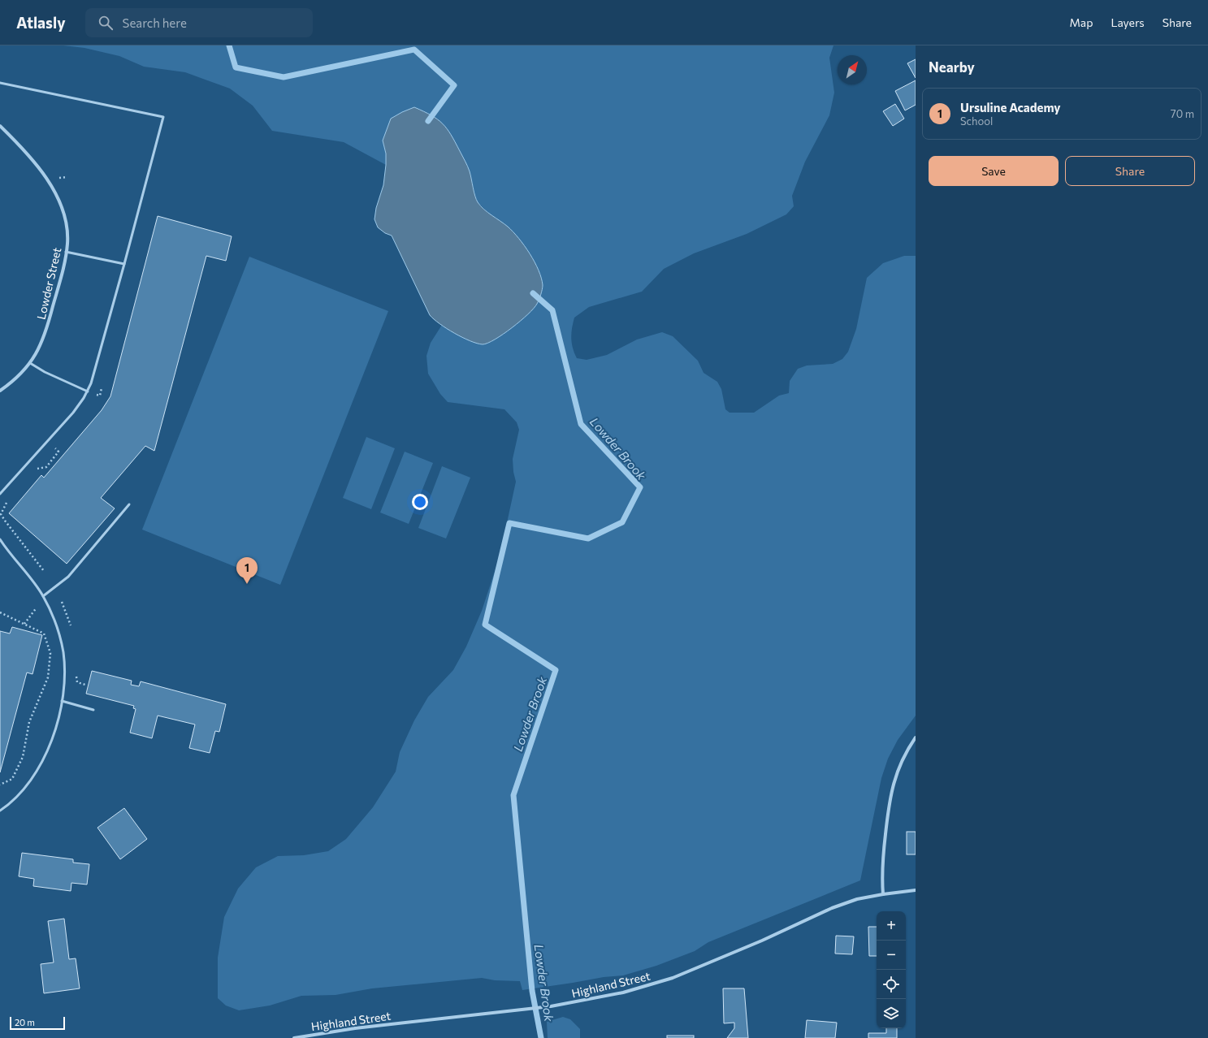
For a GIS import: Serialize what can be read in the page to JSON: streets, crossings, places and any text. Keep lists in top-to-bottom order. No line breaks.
{"streets":{"street":["Lowder Street","Highland Street"]},"water":["Lowder Brook"],"scale_bar":"20 m","north":"top right","page":{"header":"Atlasly","search":"Search here","nav":["Map","Layers","Share"],"heading":"Nearby","list":[{"mark":"1","name":"Ursuline Academy","note":"School","value":"70 m"}],"buttons":["Save","Share"],"pins":"1","map_buttons":["+","−"],"scale":"20 m"}}
